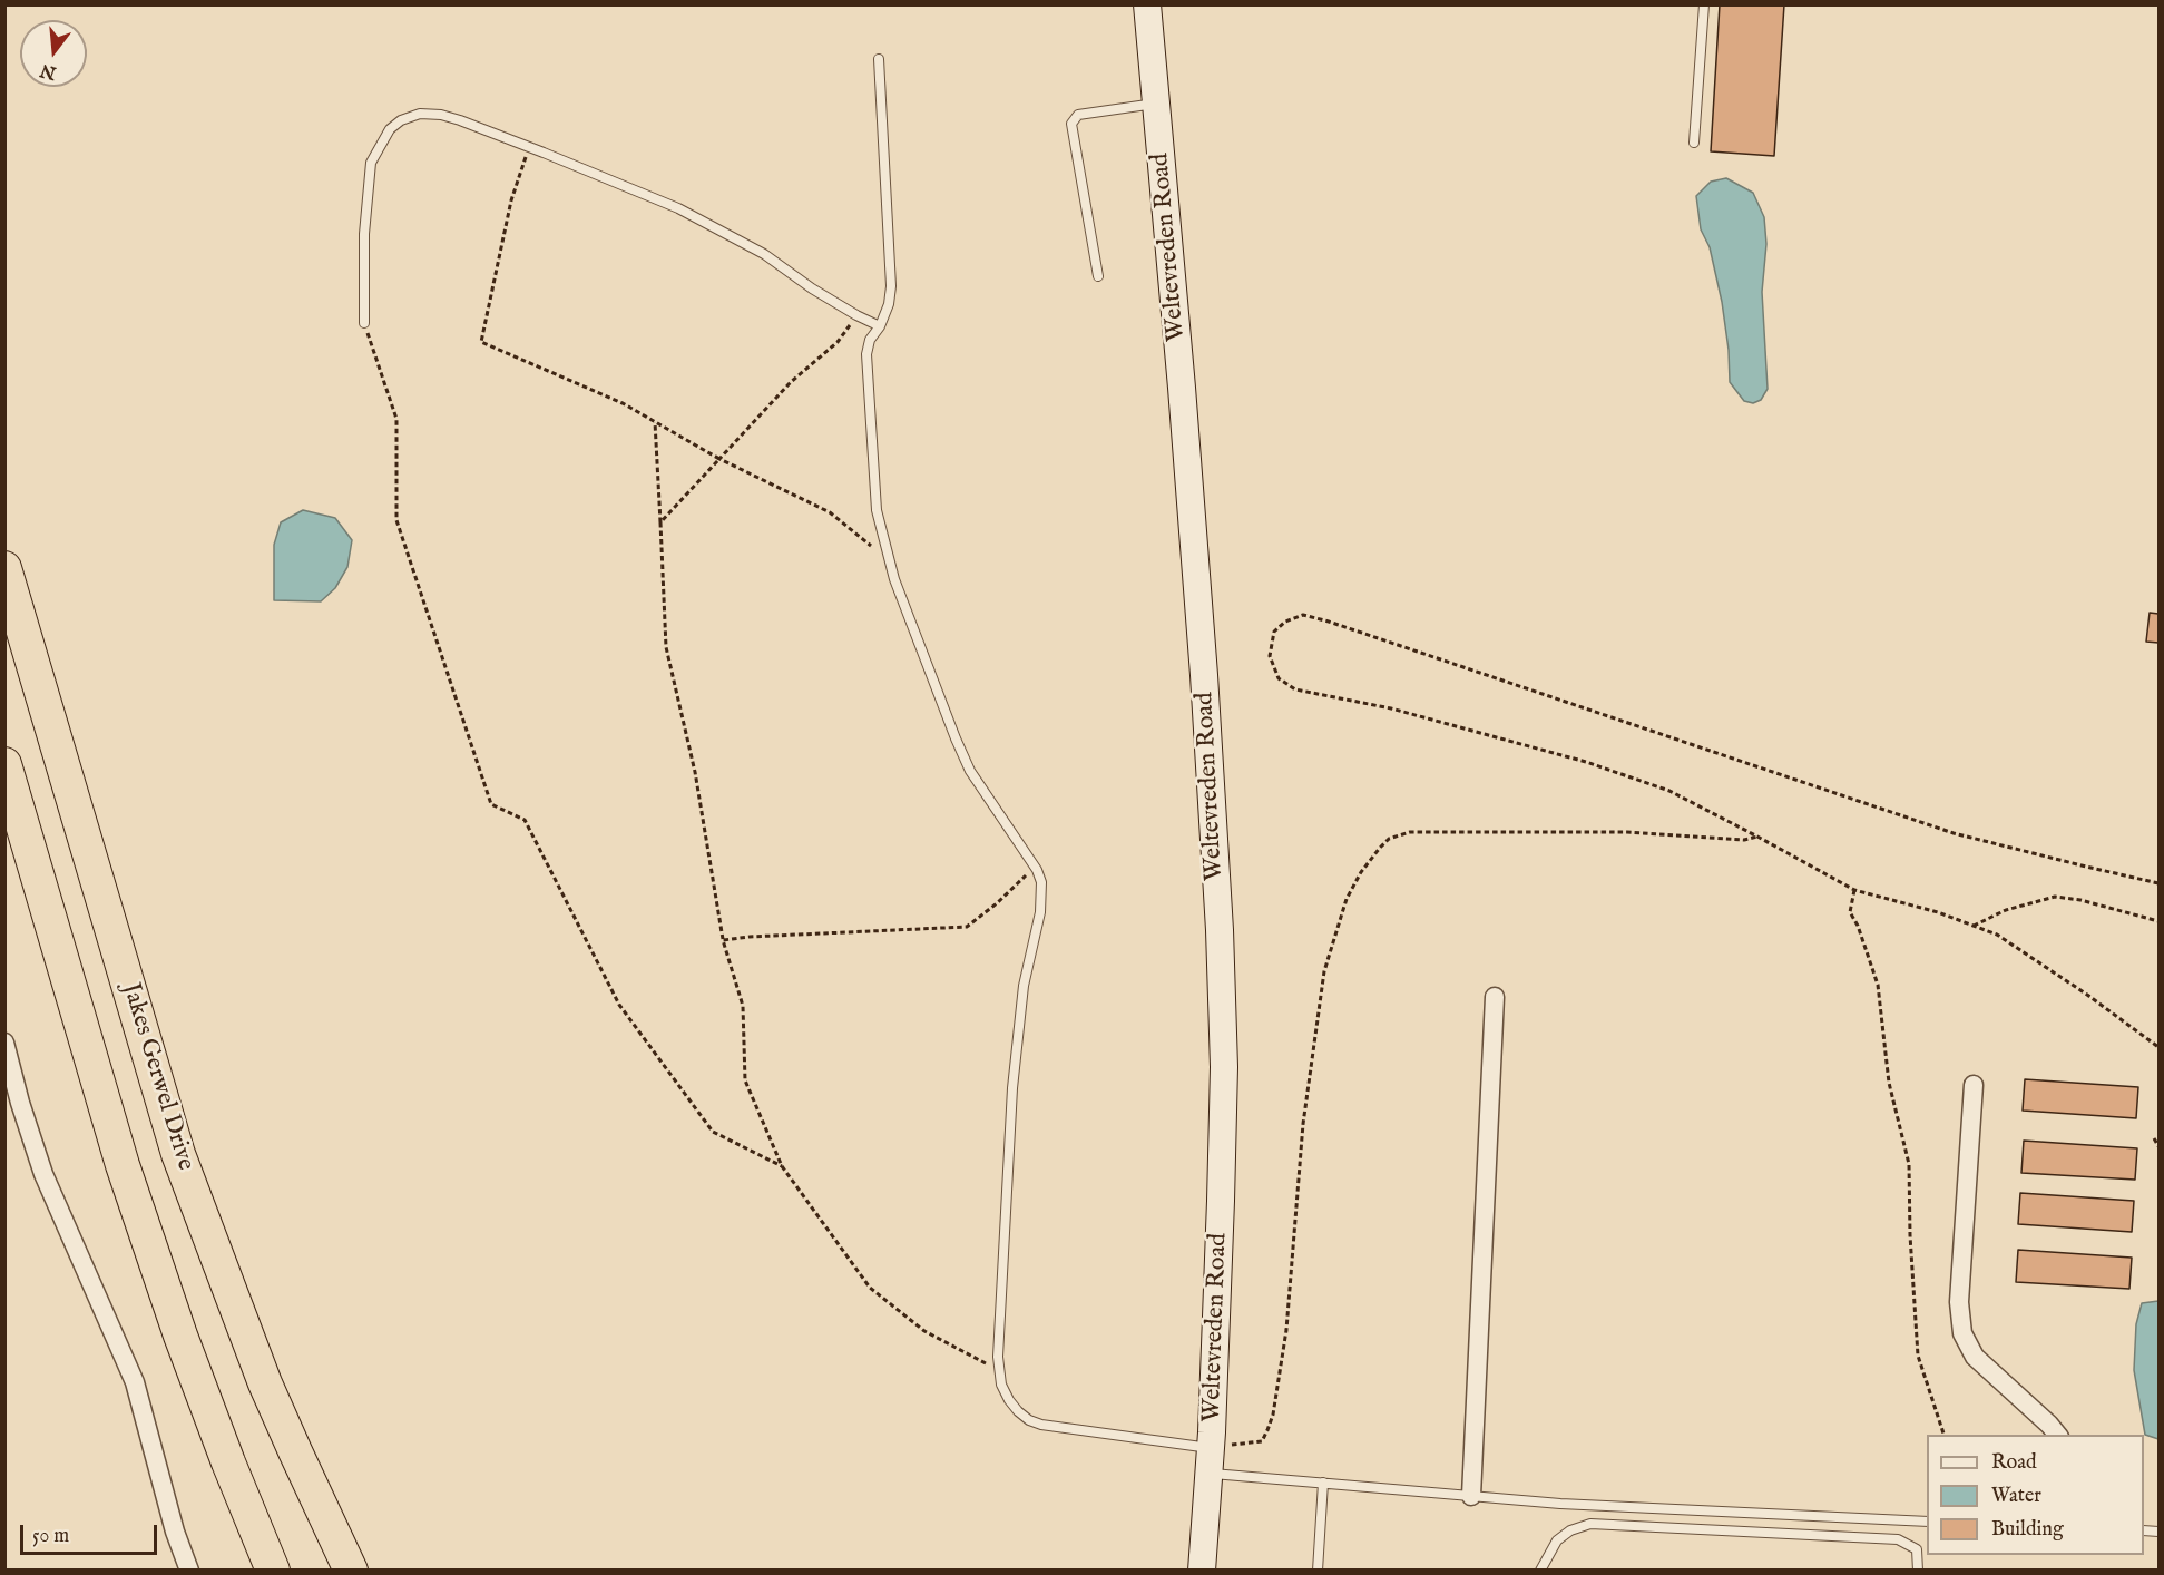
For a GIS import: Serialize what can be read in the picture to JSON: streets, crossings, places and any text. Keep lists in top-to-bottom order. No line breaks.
{"streets":{"highway":["Jakes Gerwel Drive"],"street":["Weltevreden Road"]},"legend":["Road","Water","Building"],"scale_bar":"50 m","north":"bottom"}
